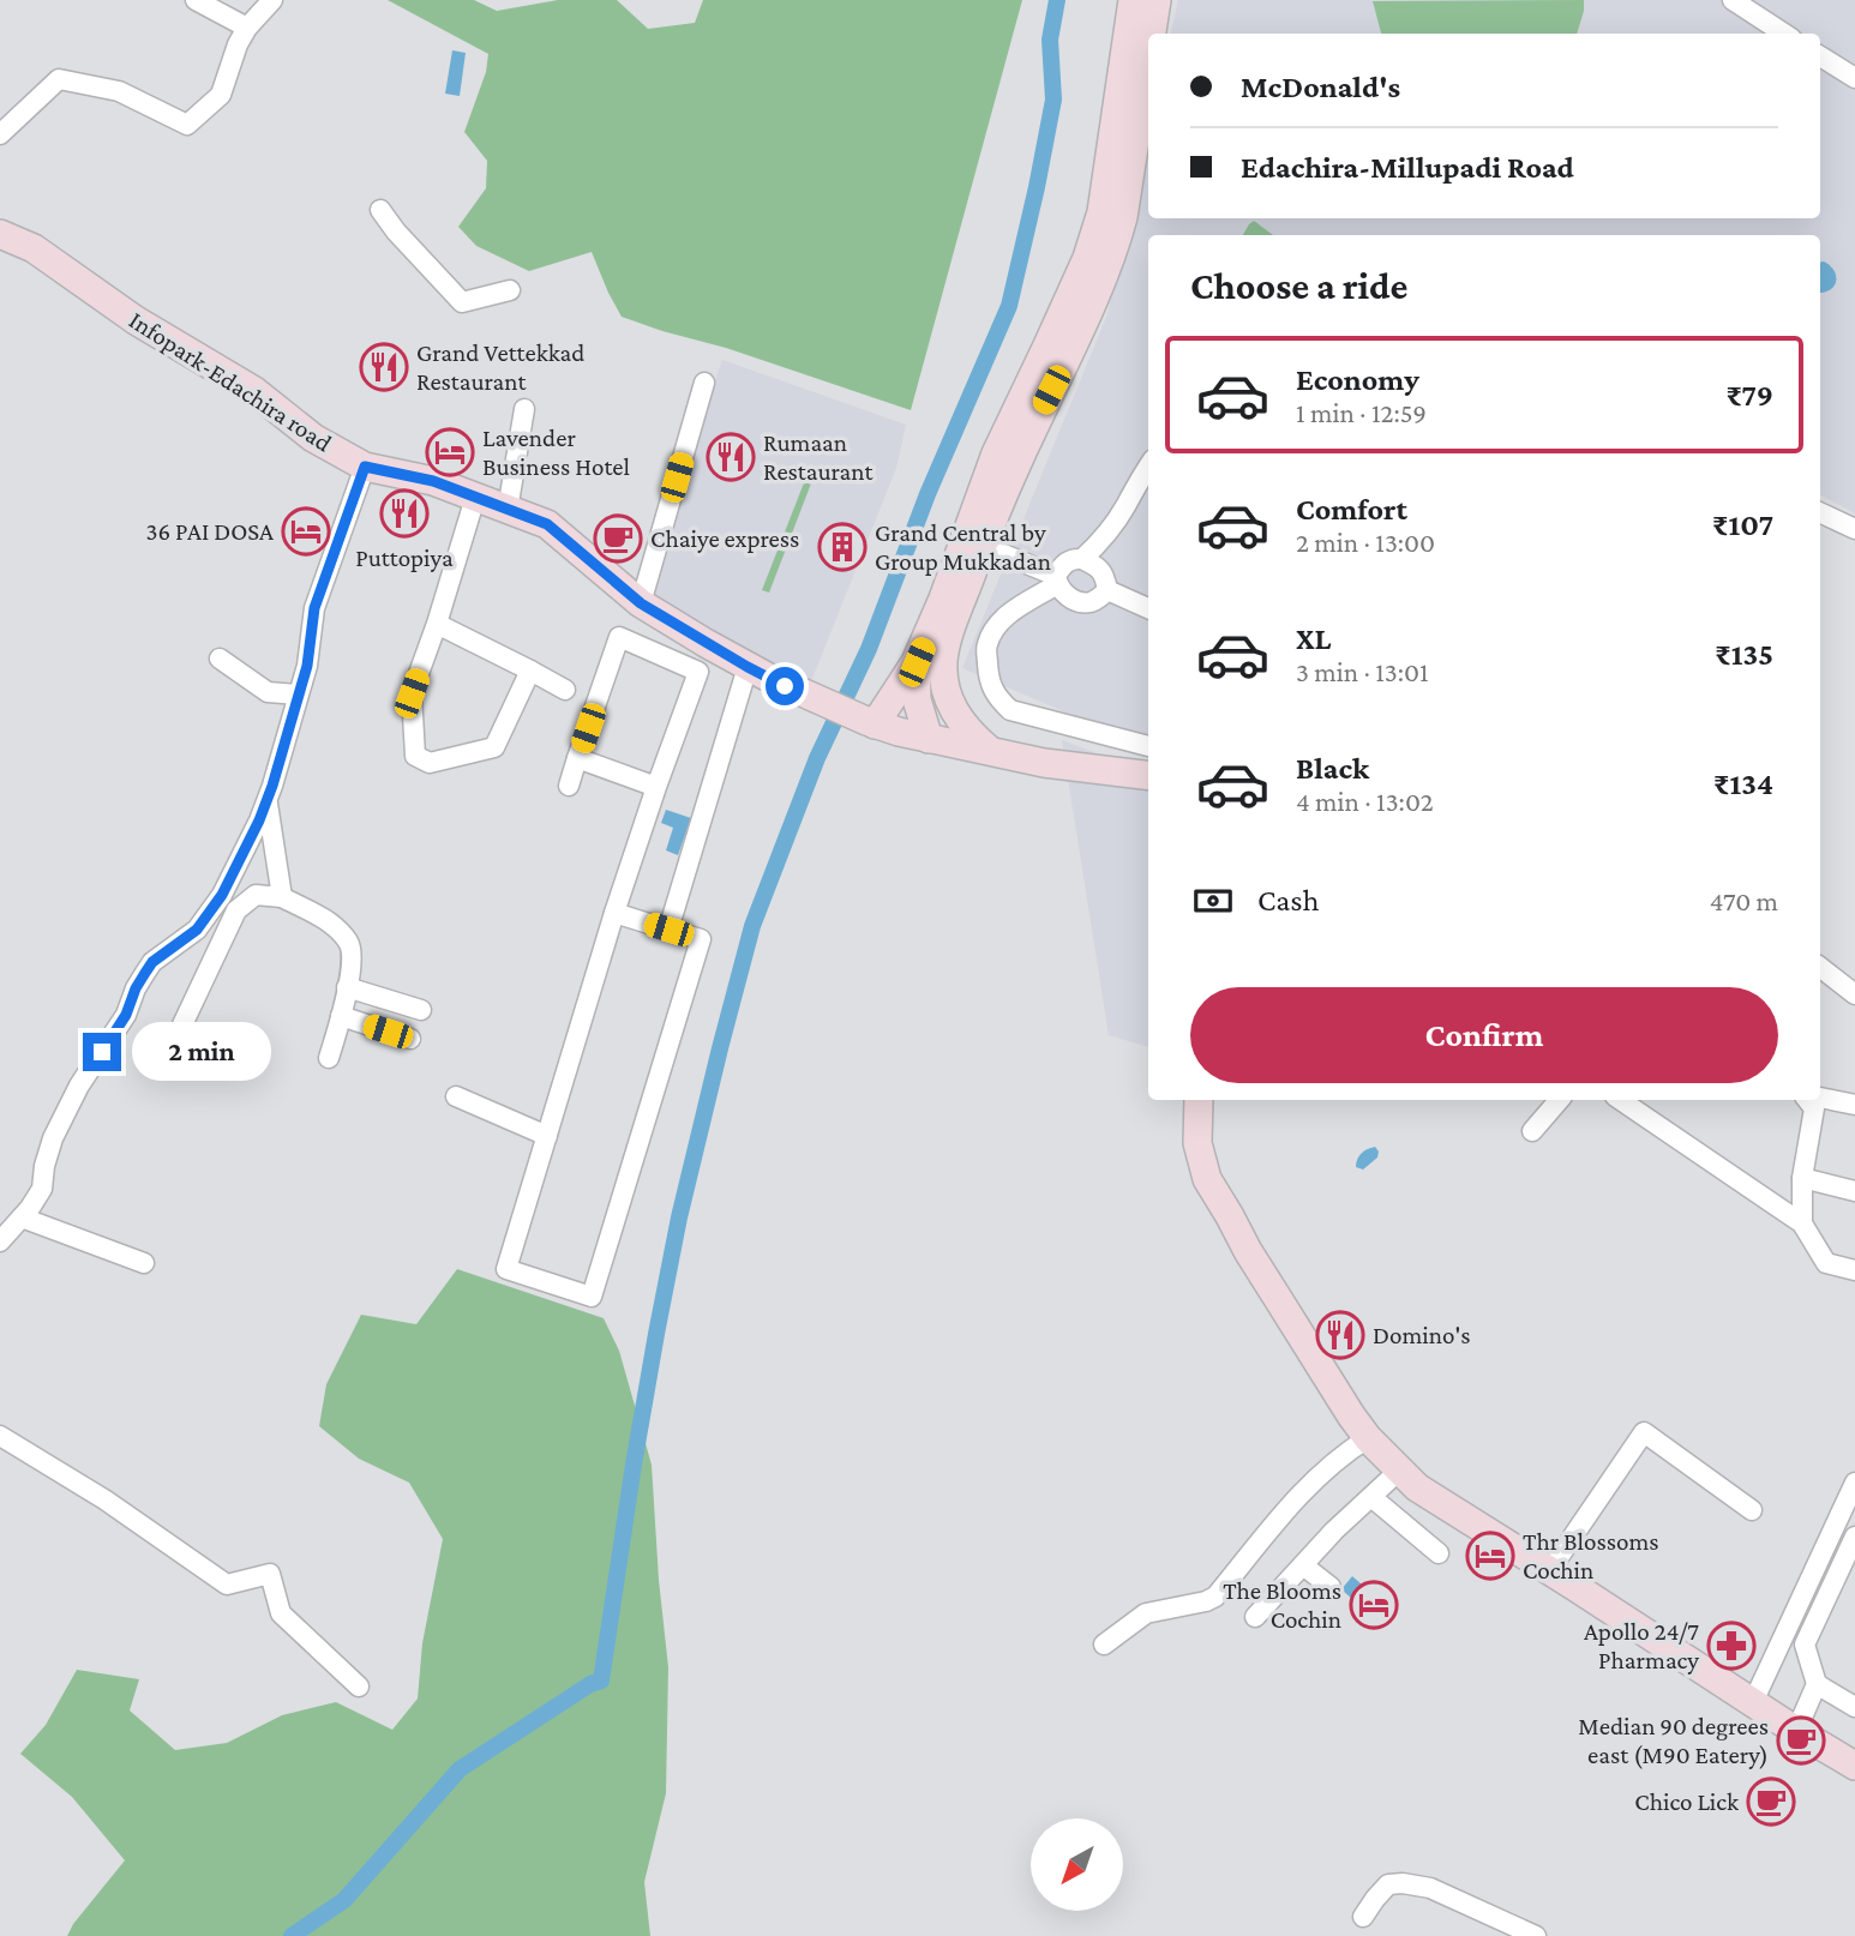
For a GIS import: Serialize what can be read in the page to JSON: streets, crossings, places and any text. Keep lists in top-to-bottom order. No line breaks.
{"streets":{"main road":["Infopark-Edachira road"]},"places":{"restaurant":["Grand Vettekkad Restaurant","Rumaan Restaurant","Puttopiya","Domino's"],"hotel":["Lavender Business Hotel","36 PAI DOSA","Thr Blossoms Cochin","The Blooms Cochin"],"cafe":["Chaiye express","Median 90 degrees east (M90 Eatery)","Chico Lick"],"building":["Grand Central by Group Mukkadan"],"pharmacy":["Apollo 24/7 Pharmacy"]},"north":"bottom left","page":{"banner":["McDonald's","Edachira-Millupadi Road"],"heading":"Choose a ride","list":[{"name":"Economy","note":"1 min · 12:59","value":"₹79"},{"name":"Comfort","note":"2 min · 13:00","value":"₹107"},{"name":"XL","note":"3 min · 13:01","value":"₹135"},{"name":"Black","note":"4 min · 13:02","value":"₹134"}],"pay":["Cash","470 m"],"buttons":"Confirm","bubble":"2 min"}}
